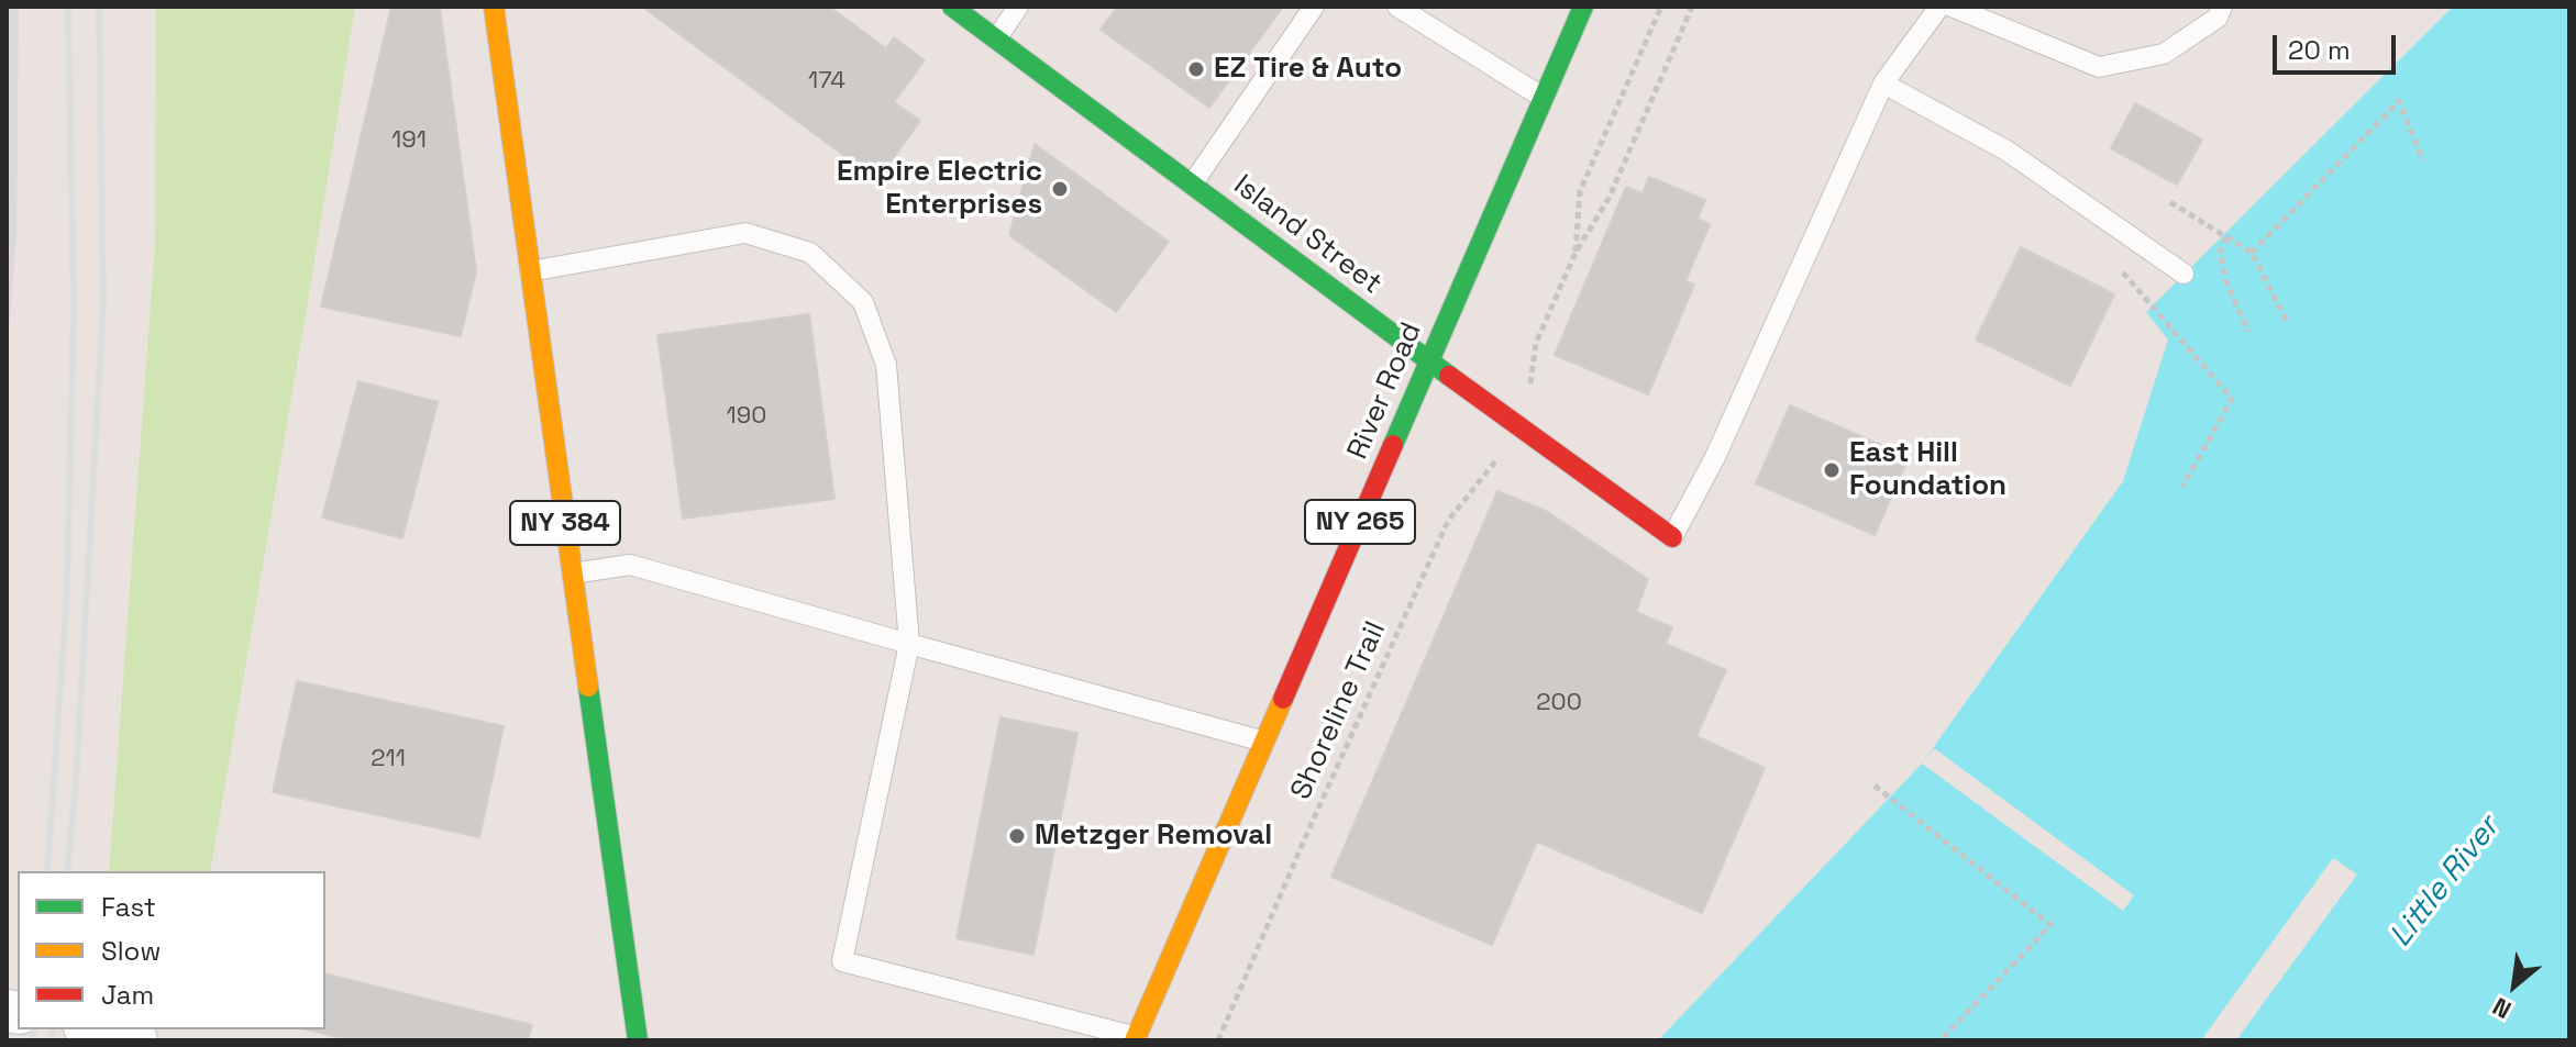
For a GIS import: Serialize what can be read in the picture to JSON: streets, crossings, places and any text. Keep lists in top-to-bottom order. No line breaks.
{"streets":{"main road":["Island Street","River Road","NY 265","NY 384"],"path":["Shoreline Trail"]},"crossings":[["Island Street","River Road"]],"water":["Little River"],"places":["EZ Tire & Auto","Empire Electric Enterprises","East Hill Foundation","Metzger Removal"],"house_numbers":["174","191","190","200","211"],"legend":["Fast","Slow","Jam"],"scale_bar":"20 m","north":"bottom left"}
